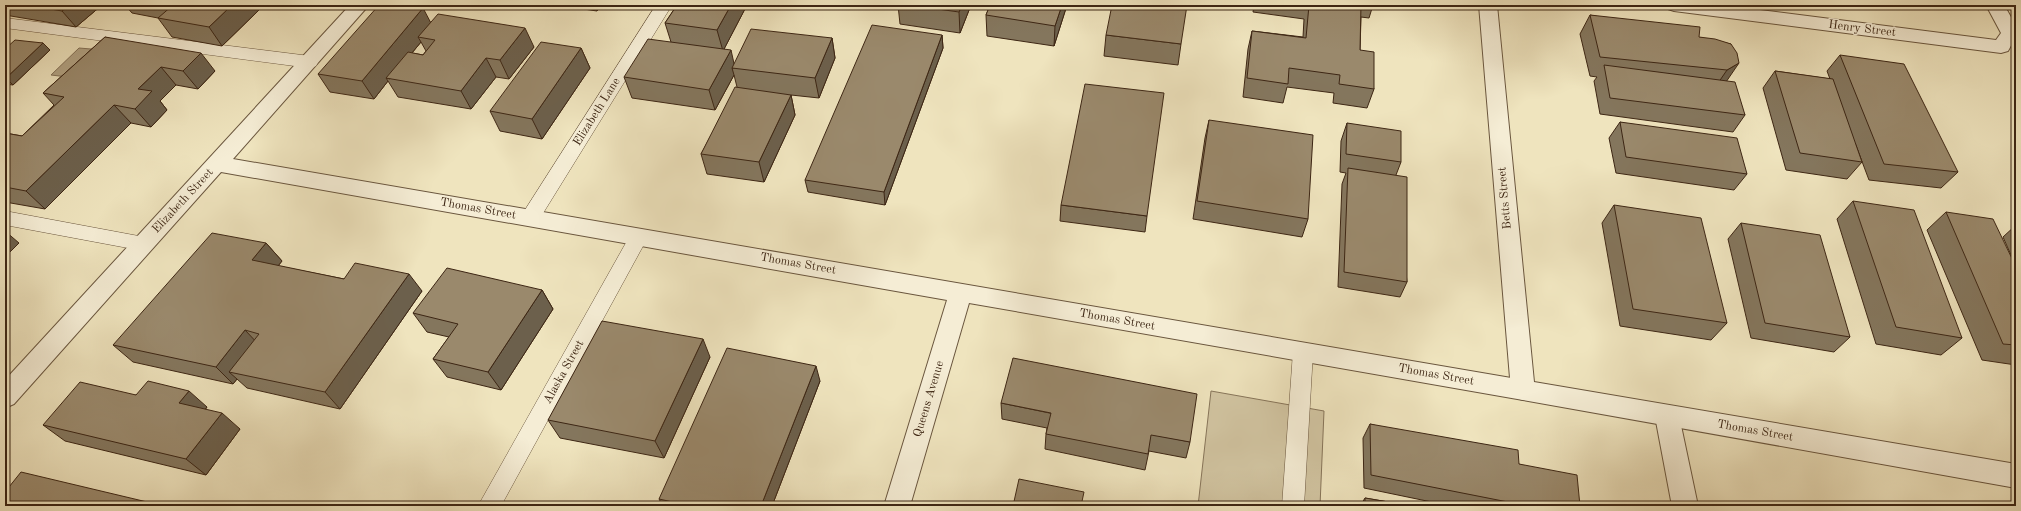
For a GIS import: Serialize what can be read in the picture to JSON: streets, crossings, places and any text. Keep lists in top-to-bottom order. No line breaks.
{"streets":{"street":["Henry Street","Betts Street","Elizabeth Street","Thomas Street","Queens Avenue"],"lane":["Elizabeth Lane","Alaska Street"]},"crossings":[["Elizabeth Lane","Thomas Street"],["Betts Street","Thomas Street"],["Elizabeth Street","Thomas Street"],["Thomas Street","Alaska Street"],["Thomas Street","Queens Avenue"]]}
